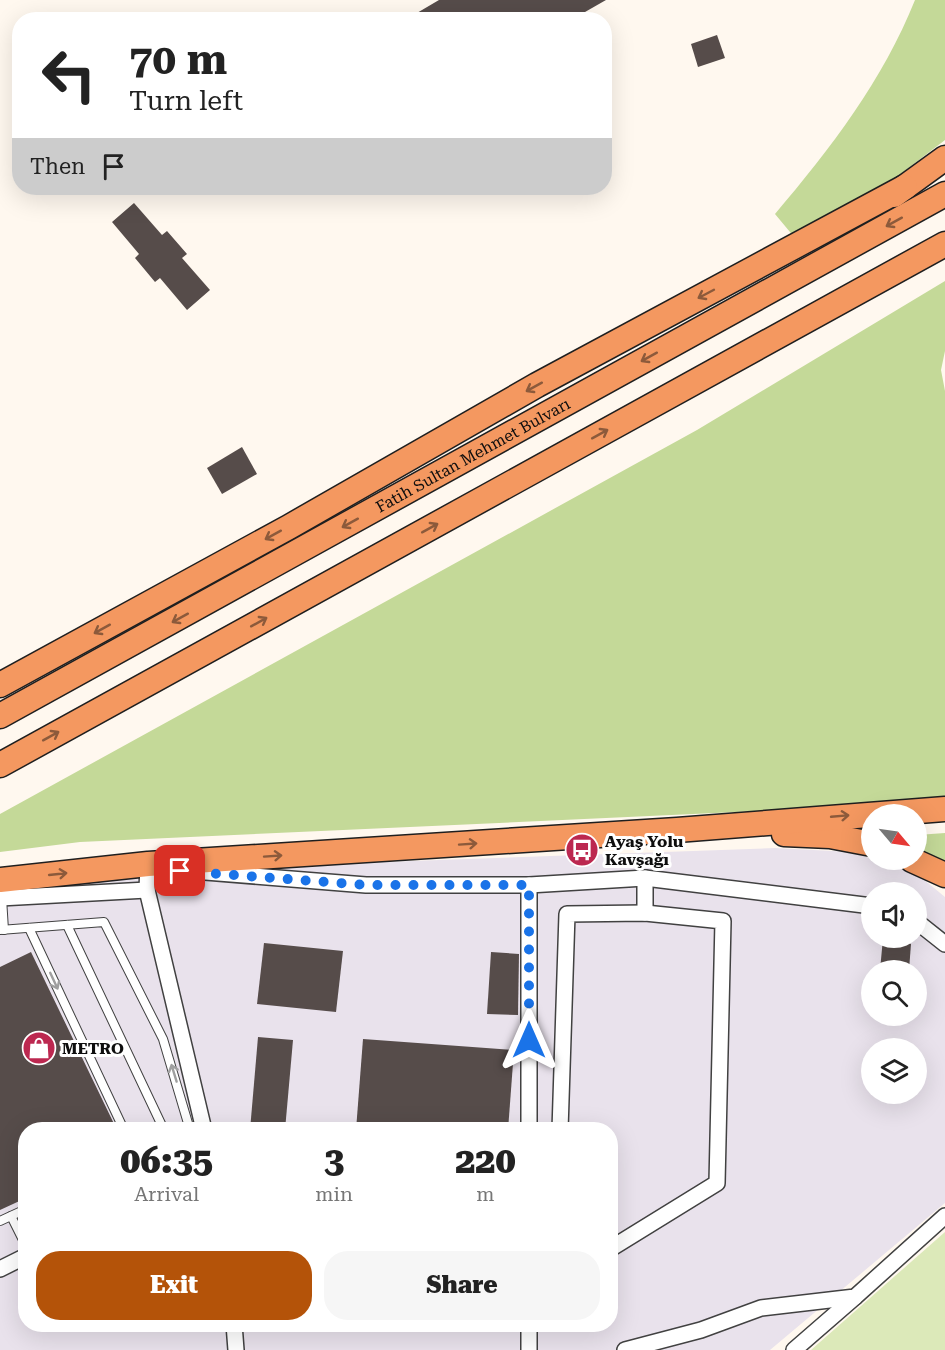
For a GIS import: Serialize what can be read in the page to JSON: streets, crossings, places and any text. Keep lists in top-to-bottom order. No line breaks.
{"streets":{"highway":["Fatih Sultan Mehmet Bulvarı"]},"places":{"bus stop":["Ayaş Yolu Kavşağı"],"shop":["METRO"]},"north":"bottom right","page":{"turn":["70 m","Turn left"],"then":"Then","eta":["06:35","Arrival","3","min","220","m"],"buttons":["Exit","Share"]}}
